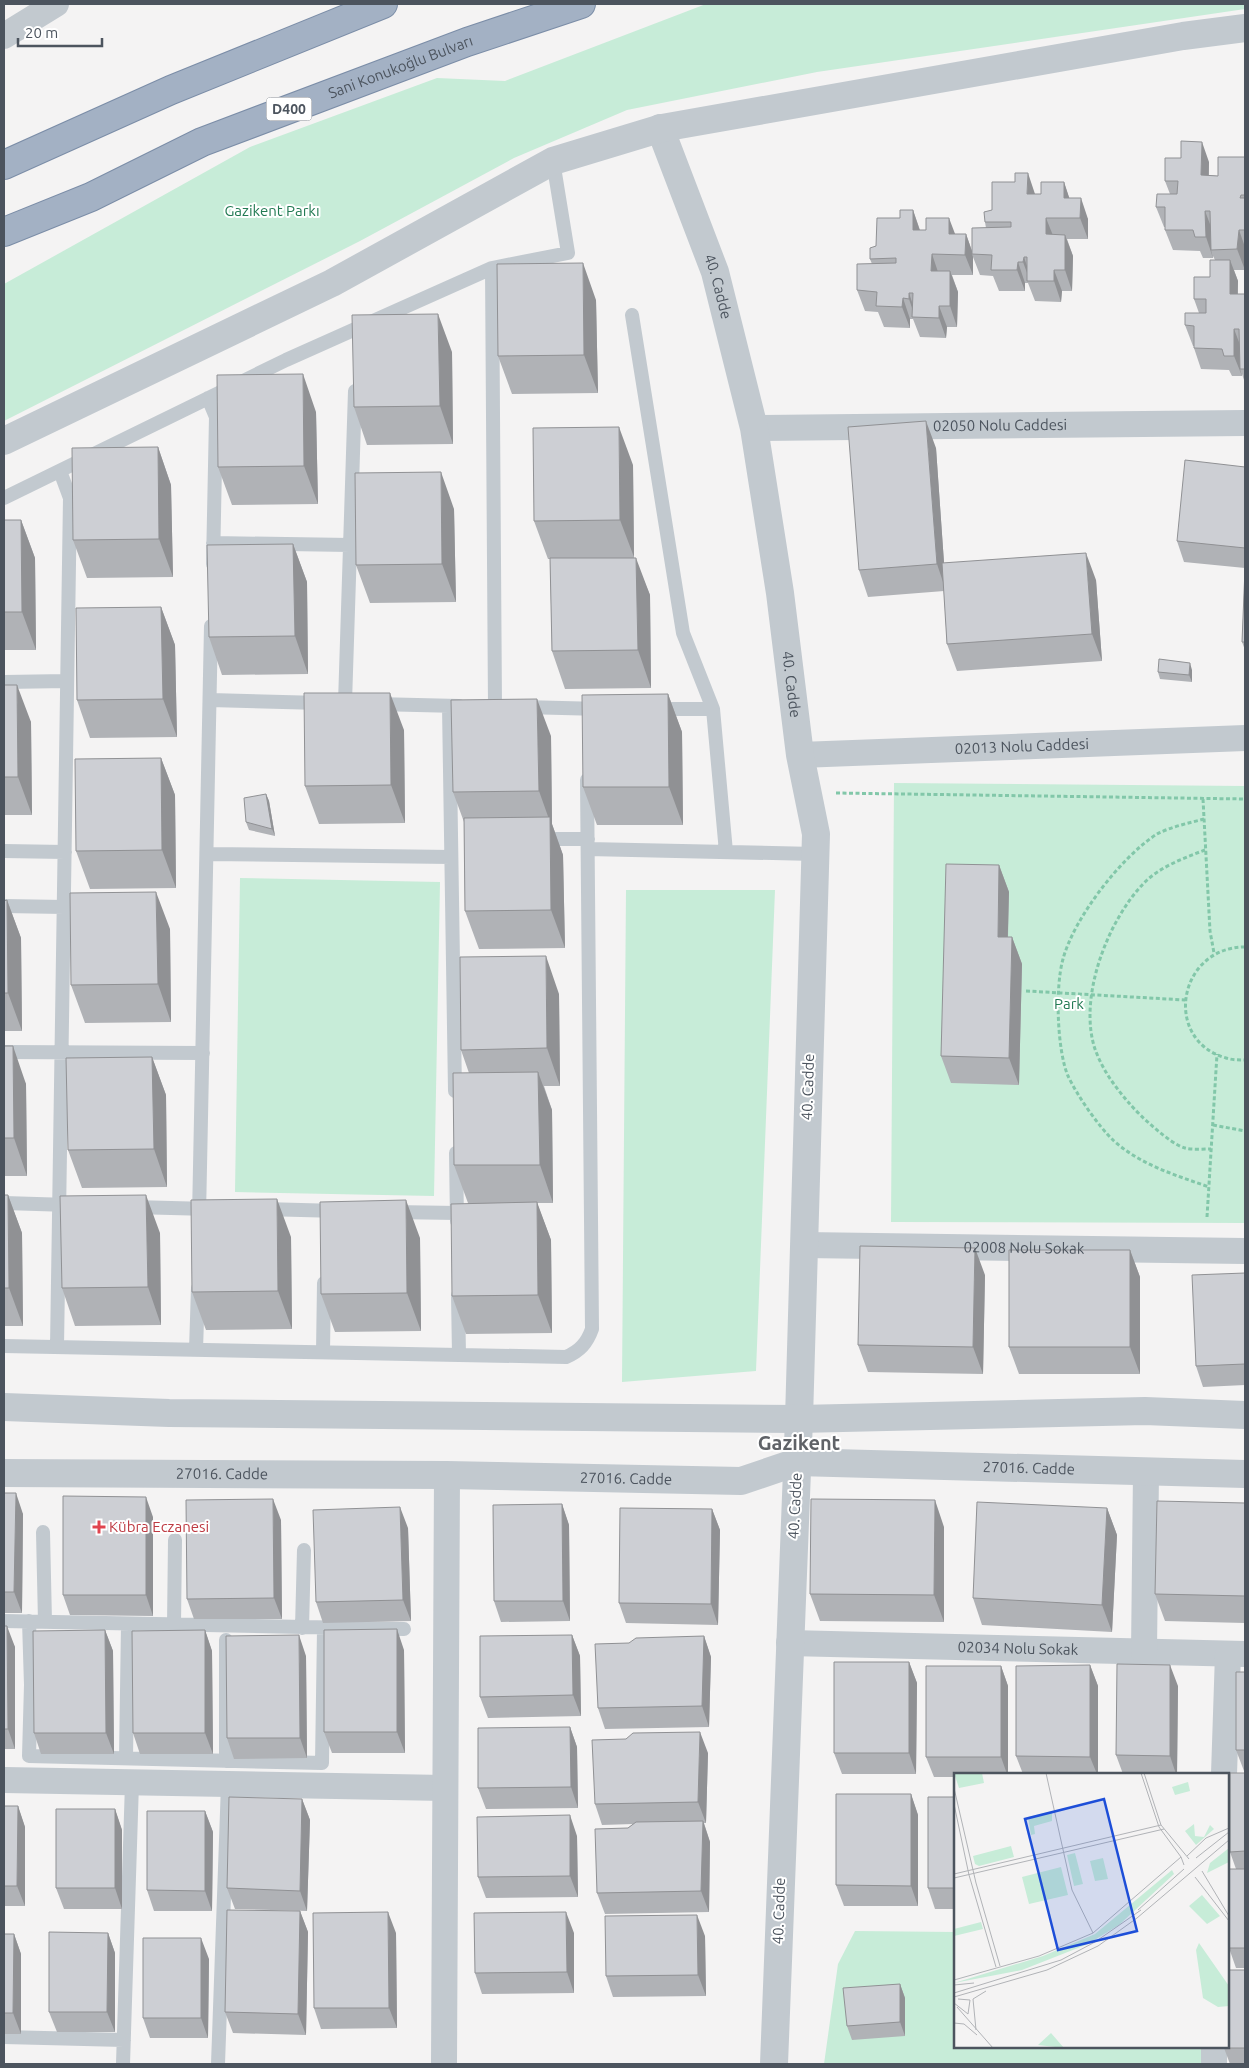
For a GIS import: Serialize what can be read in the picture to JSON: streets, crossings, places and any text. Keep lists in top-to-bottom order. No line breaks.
{"streets":{"highway":["Sani Konukoğlu Bulvarı","D400"],"street":["40. Cadde","02050 Nolu Caddesi","02013 Nolu Caddesi","02008 Nolu Sokak","27016. Cadde","02034 Nolu Sokak"]},"crossings":[["40. Cadde","02050 Nolu Caddesi"],["40. Cadde","02013 Nolu Caddesi"],["40. Cadde","02008 Nolu Sokak"],["40. Cadde","27016. Cadde"],["40. Cadde","02034 Nolu Sokak"]],"districts":["Gazikent"],"parks":["Gazikent Parkı","Park"],"places":{"health":["Kübra Eczanesi"]},"scale_bar":"20 m"}
